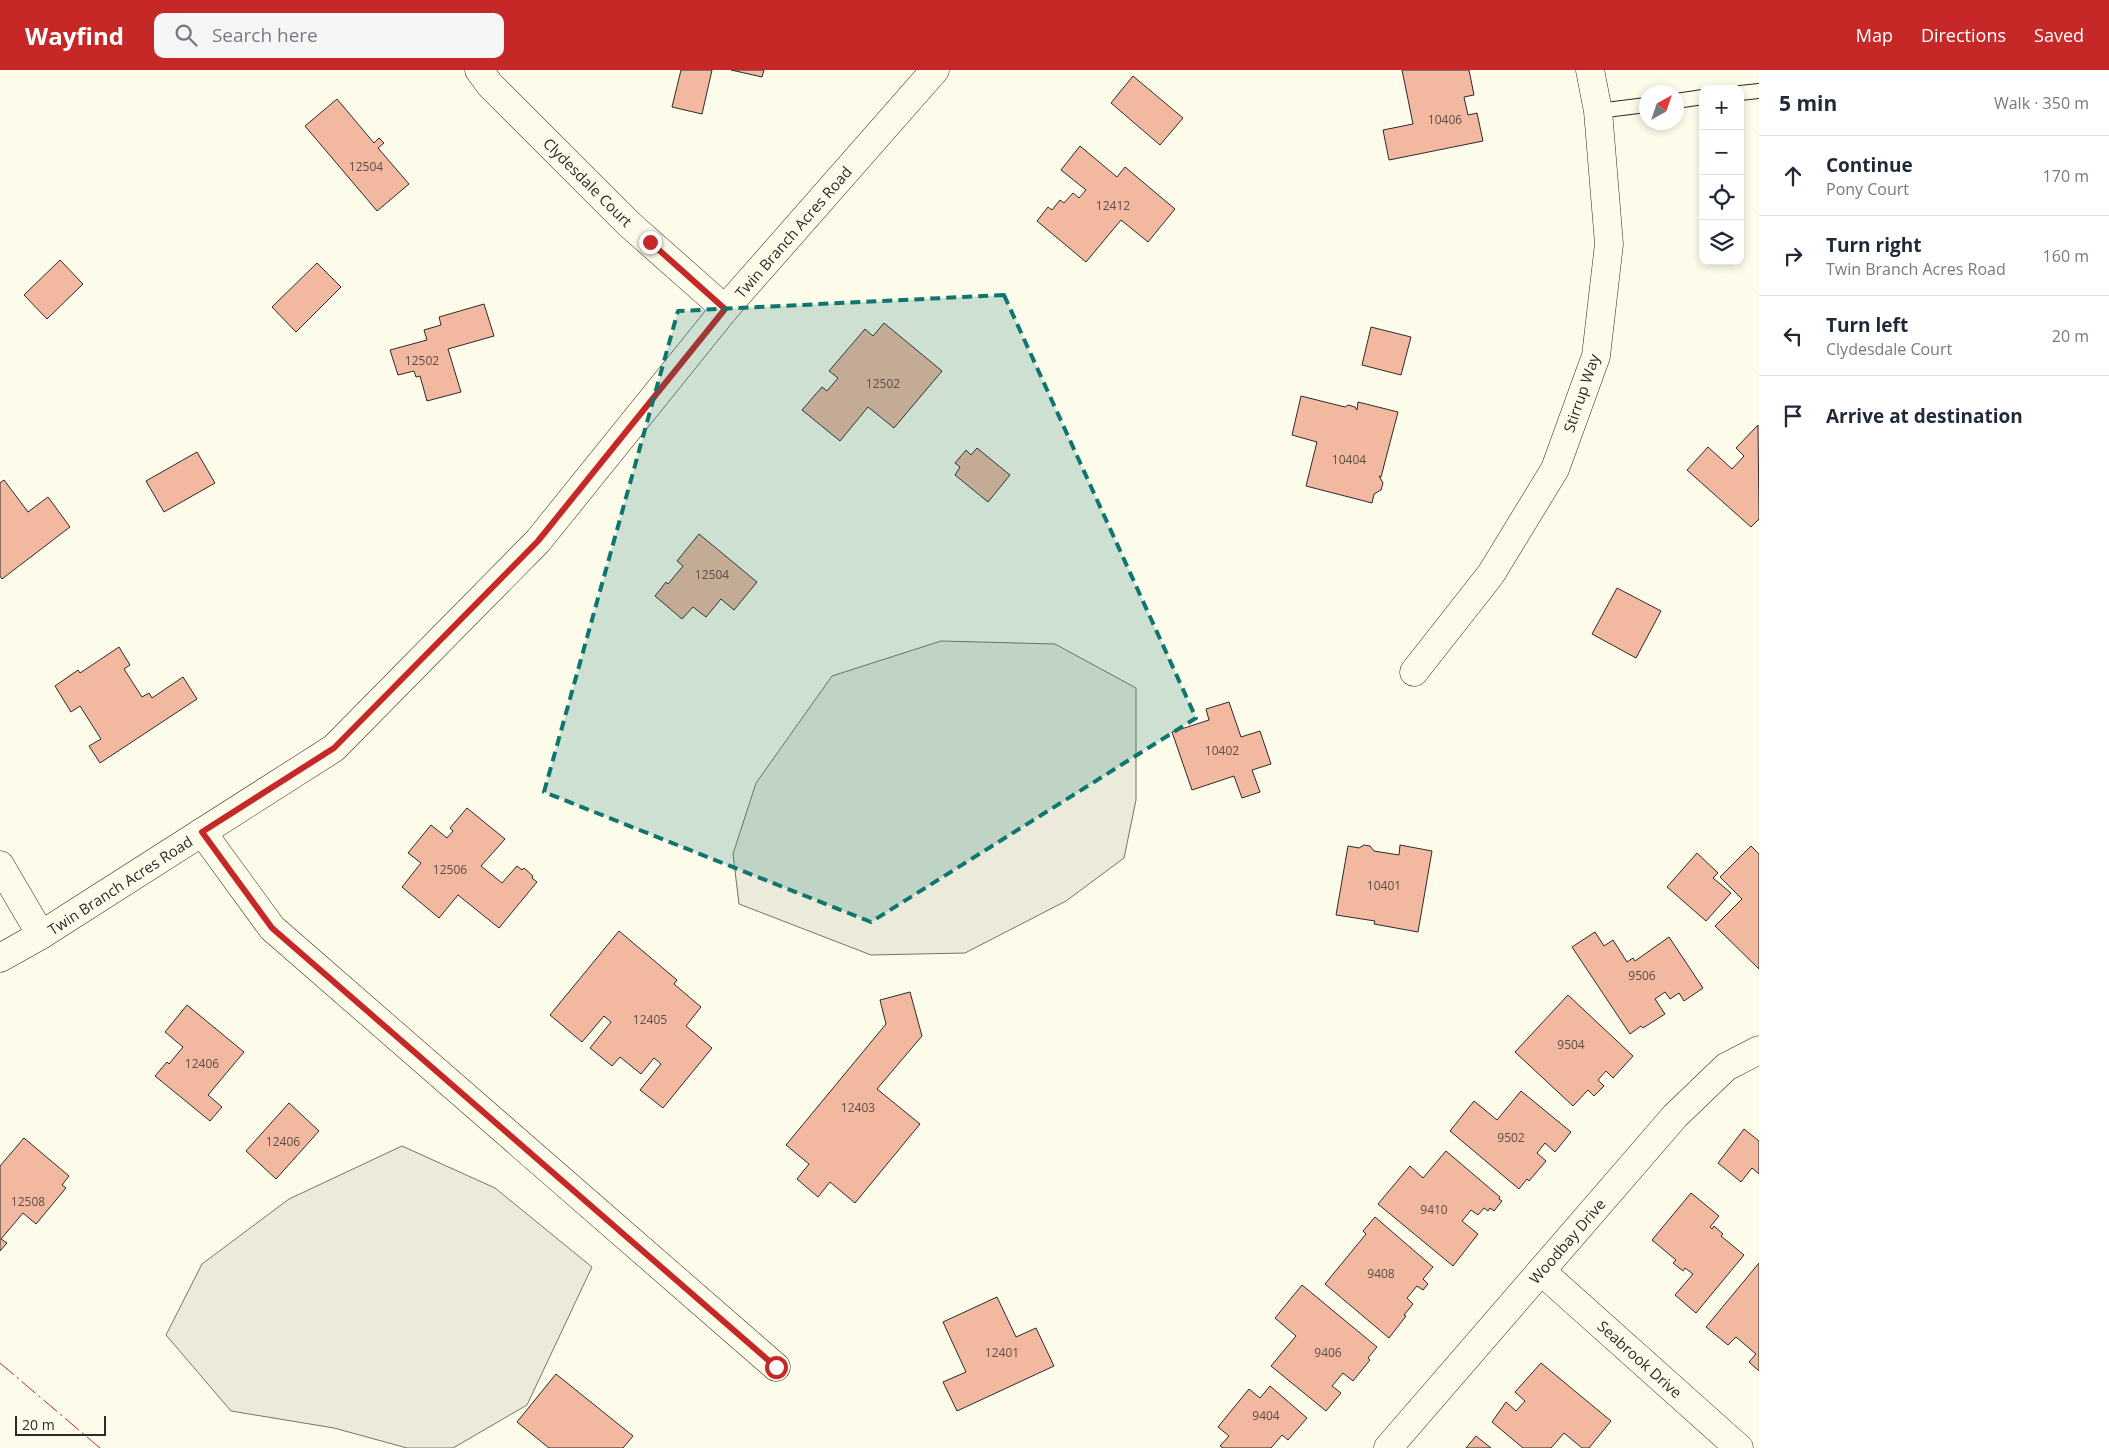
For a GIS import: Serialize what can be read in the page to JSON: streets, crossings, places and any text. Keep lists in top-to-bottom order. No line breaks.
{"streets":{"street":["Clydesdale Court","Twin Branch Acres Road","Stirrup Way","Woodbay Drive","Seabrook Drive"]},"crossings":[["Clydesdale Court","Twin Branch Acres Road"],["Woodbay Drive","Seabrook Drive"]],"house_numbers":["10406","12504","12412","12502","12502","10404","12504","10402","12506","10401","9506","12405","9504","12406","12403","9502","12406","12508","9410","9408","12401","9406","9404"],"scale_bar":"20 m","north":"top right","page":{"header":"Wayfind","search":"Search here","nav":["Map","Directions","Saved"],"heading":["5 min","Walk · 350 m"],"map_buttons":["+","−"],"list":[["Continue","Pony Court","170 m"],["Turn right","Twin Branch Acres Road","160 m"],["Turn left","Clydesdale Court","20 m"],"Arrive at destination"],"scale":"20 m"}}
